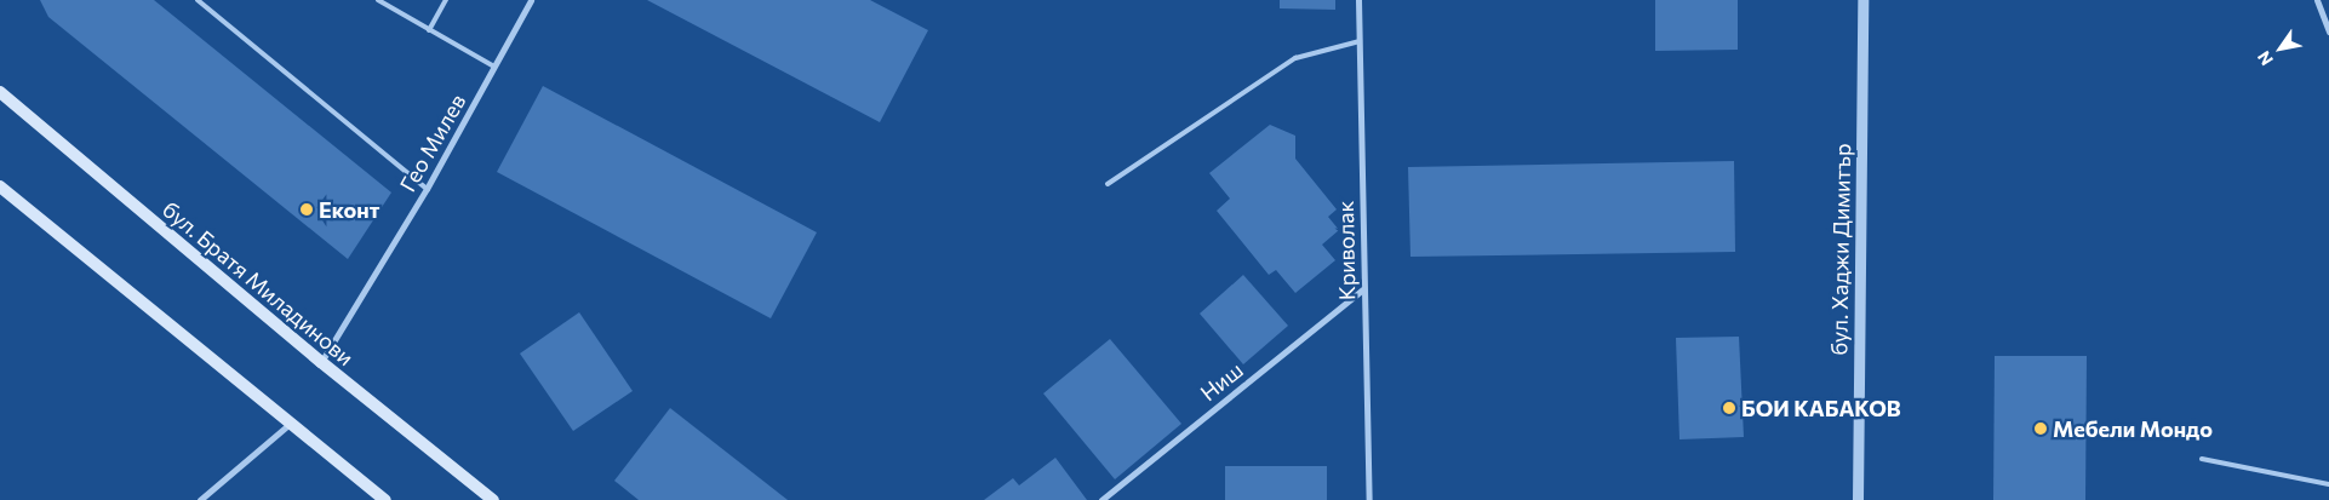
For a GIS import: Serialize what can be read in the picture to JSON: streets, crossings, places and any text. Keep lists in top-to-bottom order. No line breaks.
{"streets":{"main road":["бул. Братя Миладинови"],"street":["Гео Милев","бул. Хаджи Димитър","Криволак","Ниш"]},"crossings":[["Гео Милев","бул. Братя Миладинови"],["Криволак","Ниш"]],"places":["Еконт","БОИ КАБАКОВ","Мебели Мондо"],"north":"bottom left"}
